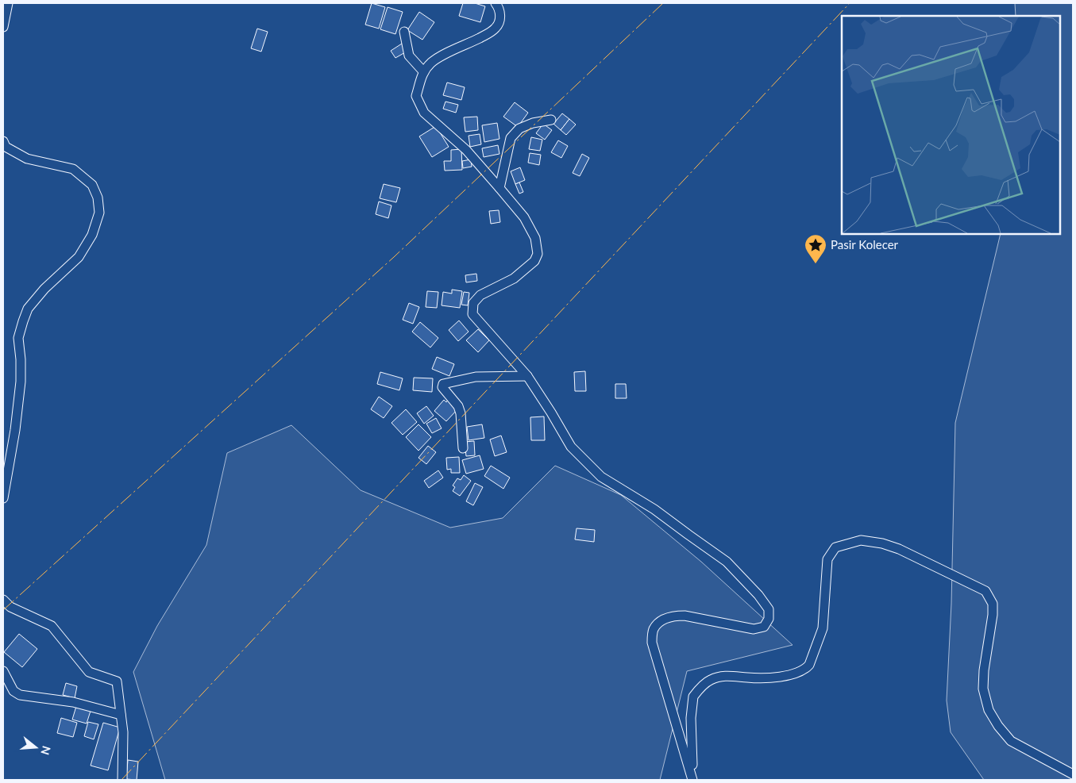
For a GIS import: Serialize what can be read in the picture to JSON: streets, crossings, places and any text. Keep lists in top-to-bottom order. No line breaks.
{"places":{"place":["Pasir Kolecer"]},"north":"right"}
